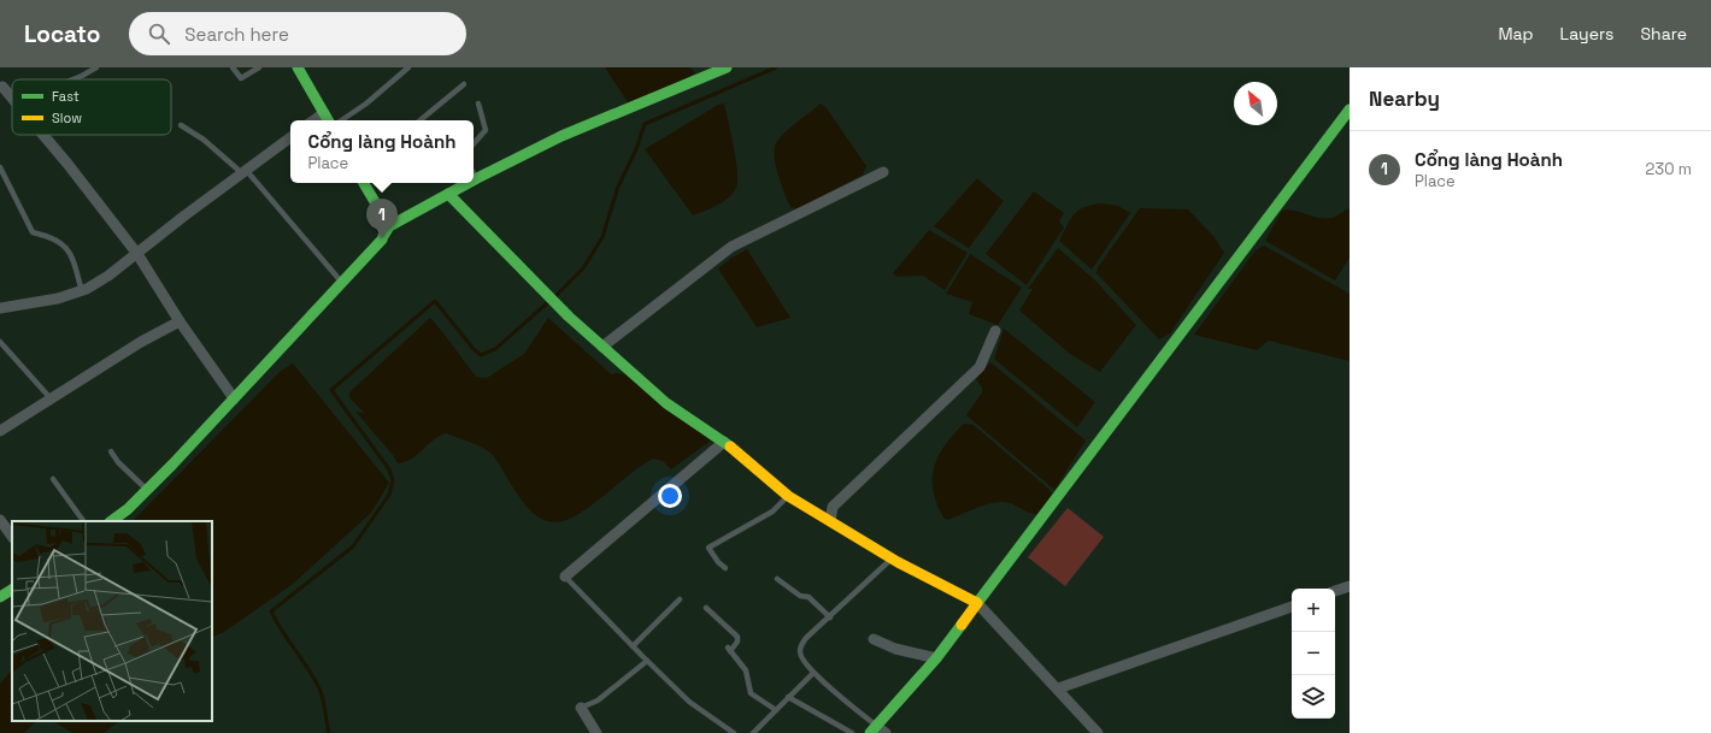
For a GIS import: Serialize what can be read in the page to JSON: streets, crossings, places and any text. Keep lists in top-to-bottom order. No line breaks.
{"legend":["Fast","Slow"],"north":"top left","page":{"header":"Locato","search":"Search here","nav":["Map","Layers","Share"],"heading":"Nearby","popup":["Cổng làng Hoành","Place"],"list":[{"mark":"1","name":"Cổng làng Hoành","note":"Place","value":"230 m"}],"pins":"1","map_buttons":["+","−"]}}
